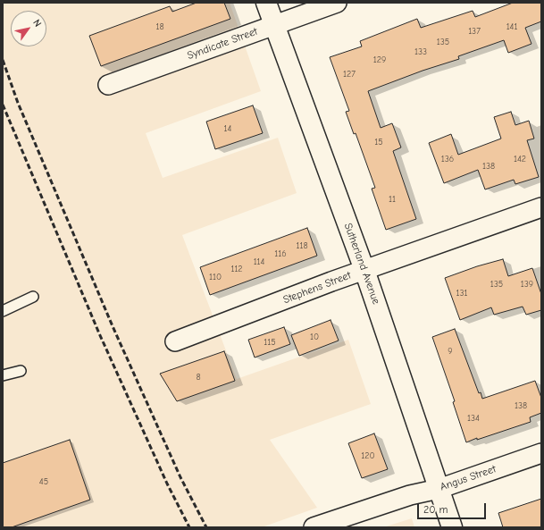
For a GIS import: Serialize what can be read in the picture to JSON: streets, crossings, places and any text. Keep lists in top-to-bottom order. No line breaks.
{"streets":{"street":["Syndicate Street","Sutherland Avenue","Stephens Street","Angus Street"]},"crossings":[["Syndicate Street","Sutherland Avenue"],["Sutherland Avenue","Stephens Street"],["Sutherland Avenue","Angus Street"]],"house_numbers":["18","141","137","135","133","129","127","14","15","136","142","138","11","118","116","114","112","110","135","139","131","10","115","9","8","138","134","120","45"],"scale_bar":"20 m","north":"top right"}
